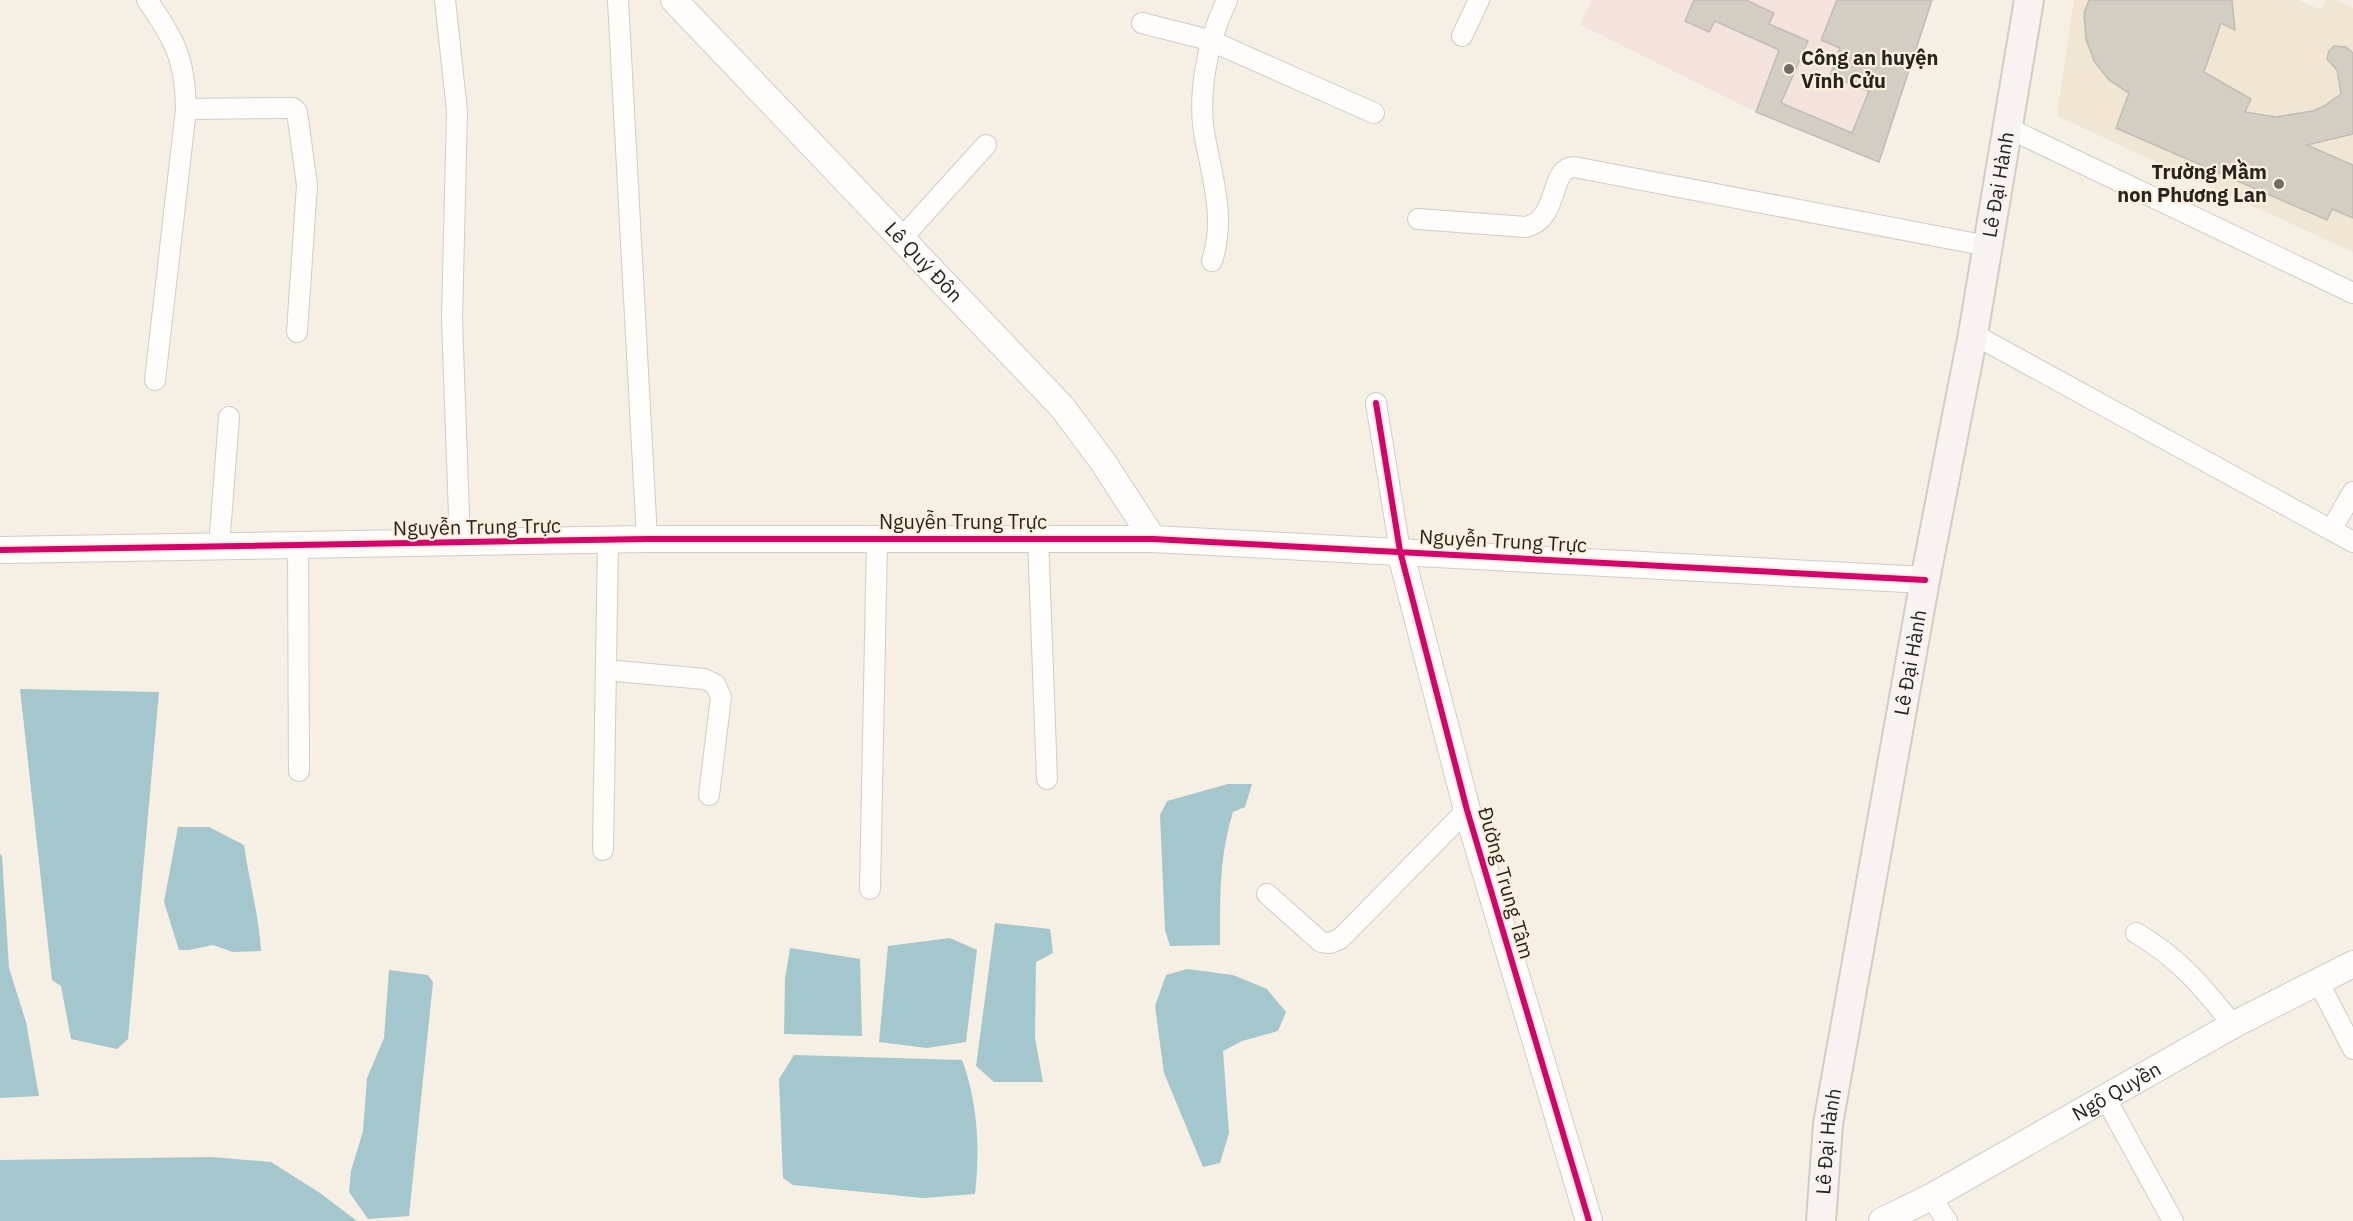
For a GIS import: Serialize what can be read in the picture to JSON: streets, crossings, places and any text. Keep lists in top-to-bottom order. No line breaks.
{"streets":{"main road":["Lê Đại Hành"],"street":["Lê Quý Đôn","Nguyễn Trung Trực","Đường Trung Tâm","Ngô Quyền"]},"crossings":[["Lê Đại Hành","Nguyễn Trung Trực"],["Lê Quý Đôn","Nguyễn Trung Trực"],["Nguyễn Trung Trực","Đường Trung Tâm"]],"places":["Công an huyện Vĩnh Cửu","Trường Mầm non Phương Lan"]}
